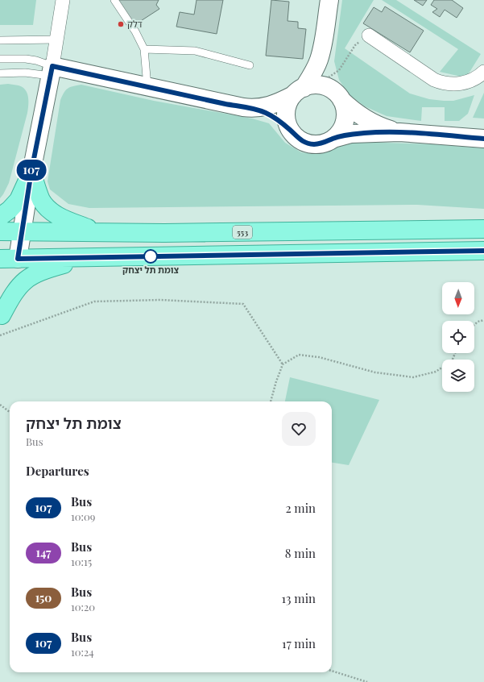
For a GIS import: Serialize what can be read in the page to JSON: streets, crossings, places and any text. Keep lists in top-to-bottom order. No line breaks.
{"streets":{"main road":["553"]},"places":["דלק","צומת תל יצחק"],"lines":["bus line 107"],"north":"bottom","page":{"on_map":"107","heading":[["צומת תל יצחק","Bus"],"Departures"],"list":[{"mark":"107","name":"Bus","note":"10:09","value":"2 min"},{"mark":"147","name":"Bus","note":"10:15","value":"8 min"},{"mark":"150","name":"Bus","note":"10:20","value":"13 min"},{"mark":"107","name":"Bus","note":"10:24","value":"17 min"}]}}
